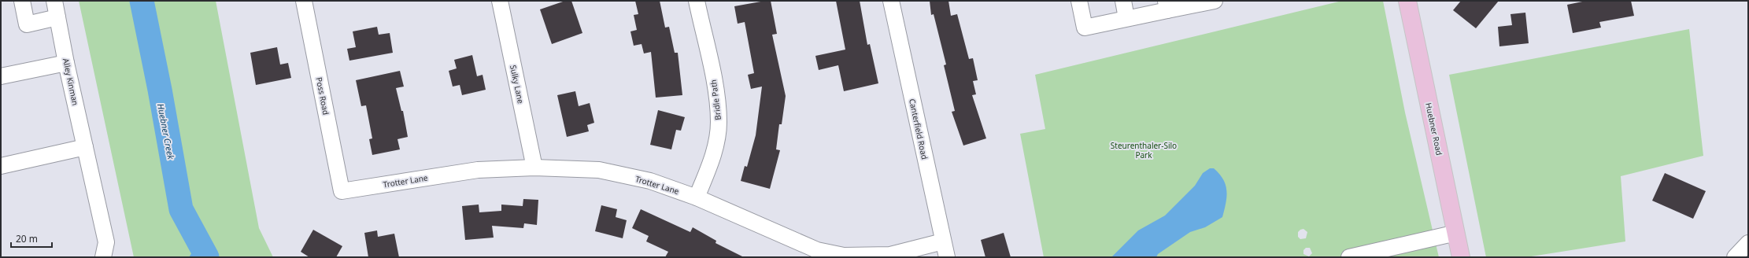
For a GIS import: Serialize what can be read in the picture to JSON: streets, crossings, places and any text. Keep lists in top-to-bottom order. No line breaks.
{"streets":{"main road":["Huebner Road"],"street":["Alley Kinman","Sulky Lane","Poss Road","Bridle Path","Canterfield Road","Trotter Lane"]},"crossings":[["Sulky Lane","Trotter Lane"],["Poss Road","Trotter Lane"],["Bridle Path","Trotter Lane"],["Canterfield Road","Trotter Lane"]],"water":["Huebner Creek"],"parks":["Steurenthaler-Silo Park"],"scale_bar":"20 m"}
